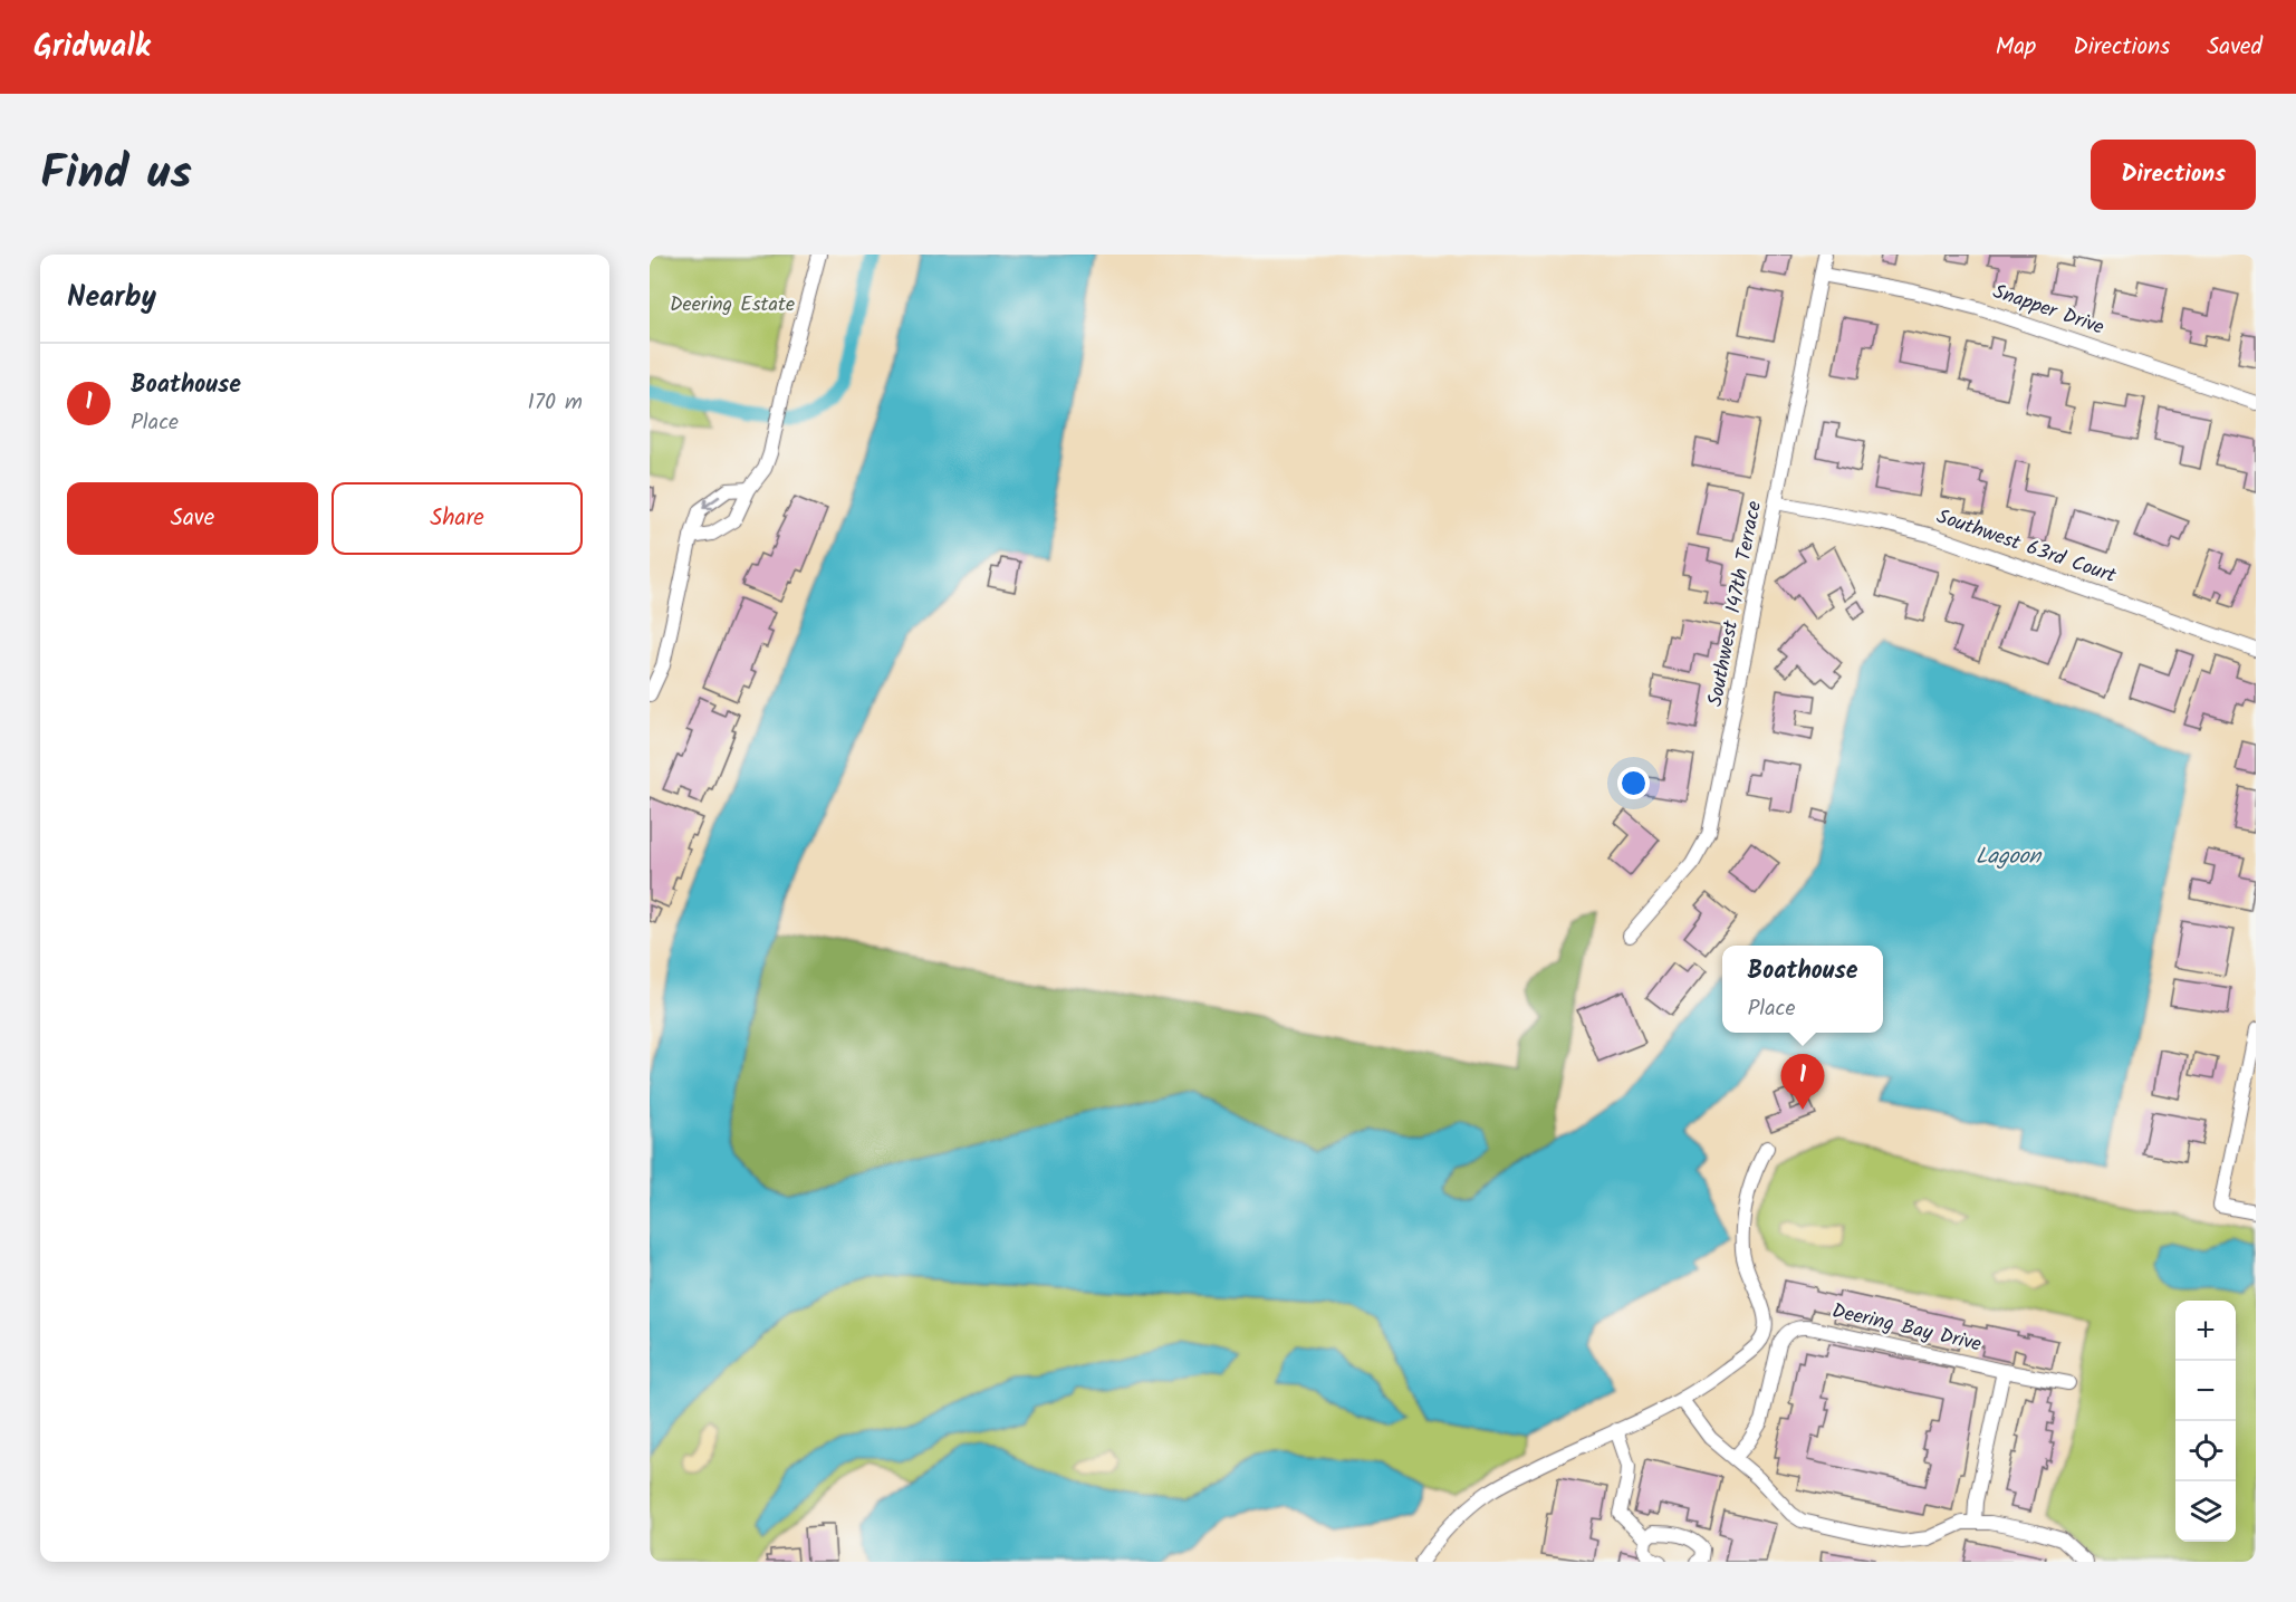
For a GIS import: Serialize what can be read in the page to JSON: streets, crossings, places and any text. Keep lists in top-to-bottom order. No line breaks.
{"streets":{"street":["Snapper Drive","Southwest 63rd Court","Southwest 147th Terrace","Deering Bay Drive"]},"crossings":[["Snapper Drive","Southwest 147th Terrace"],["Southwest 63rd Court","Southwest 147th Terrace"]],"water":["Lagoon"],"parks":["Deering Estate"],"page":{"header":"Gridwalk","nav":["Map","Directions","Saved"],"title":"Find us","buttons":["Directions",["Save","Share"]],"heading":"Nearby","list":[{"mark":"1","name":"Boathouse","note":"Place","value":"170 m"}],"popup":["Boathouse","Place"],"pins":"1","map_buttons":["+","−"]}}
